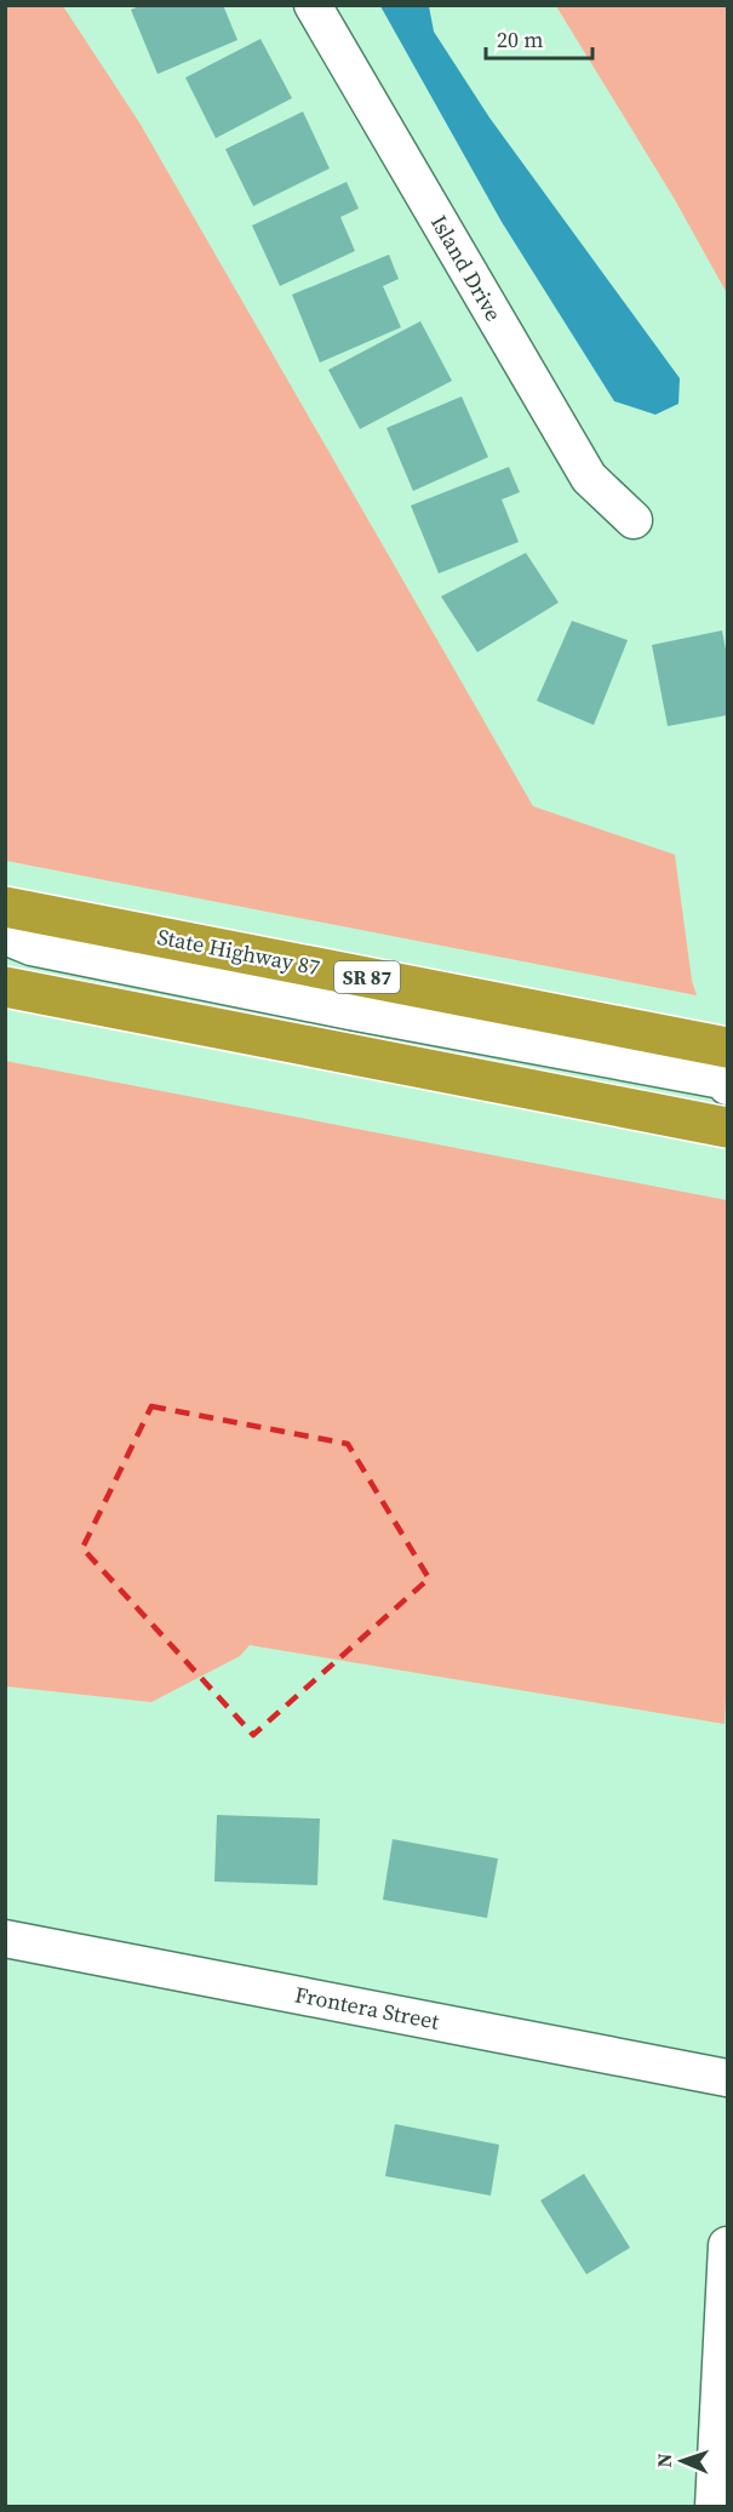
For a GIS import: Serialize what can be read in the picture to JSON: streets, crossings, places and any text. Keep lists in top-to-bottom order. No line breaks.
{"streets":{"highway":["State Highway 87","SR 87"],"street":["Island Drive","Frontera Street"]},"scale_bar":"20 m","north":"left"}
